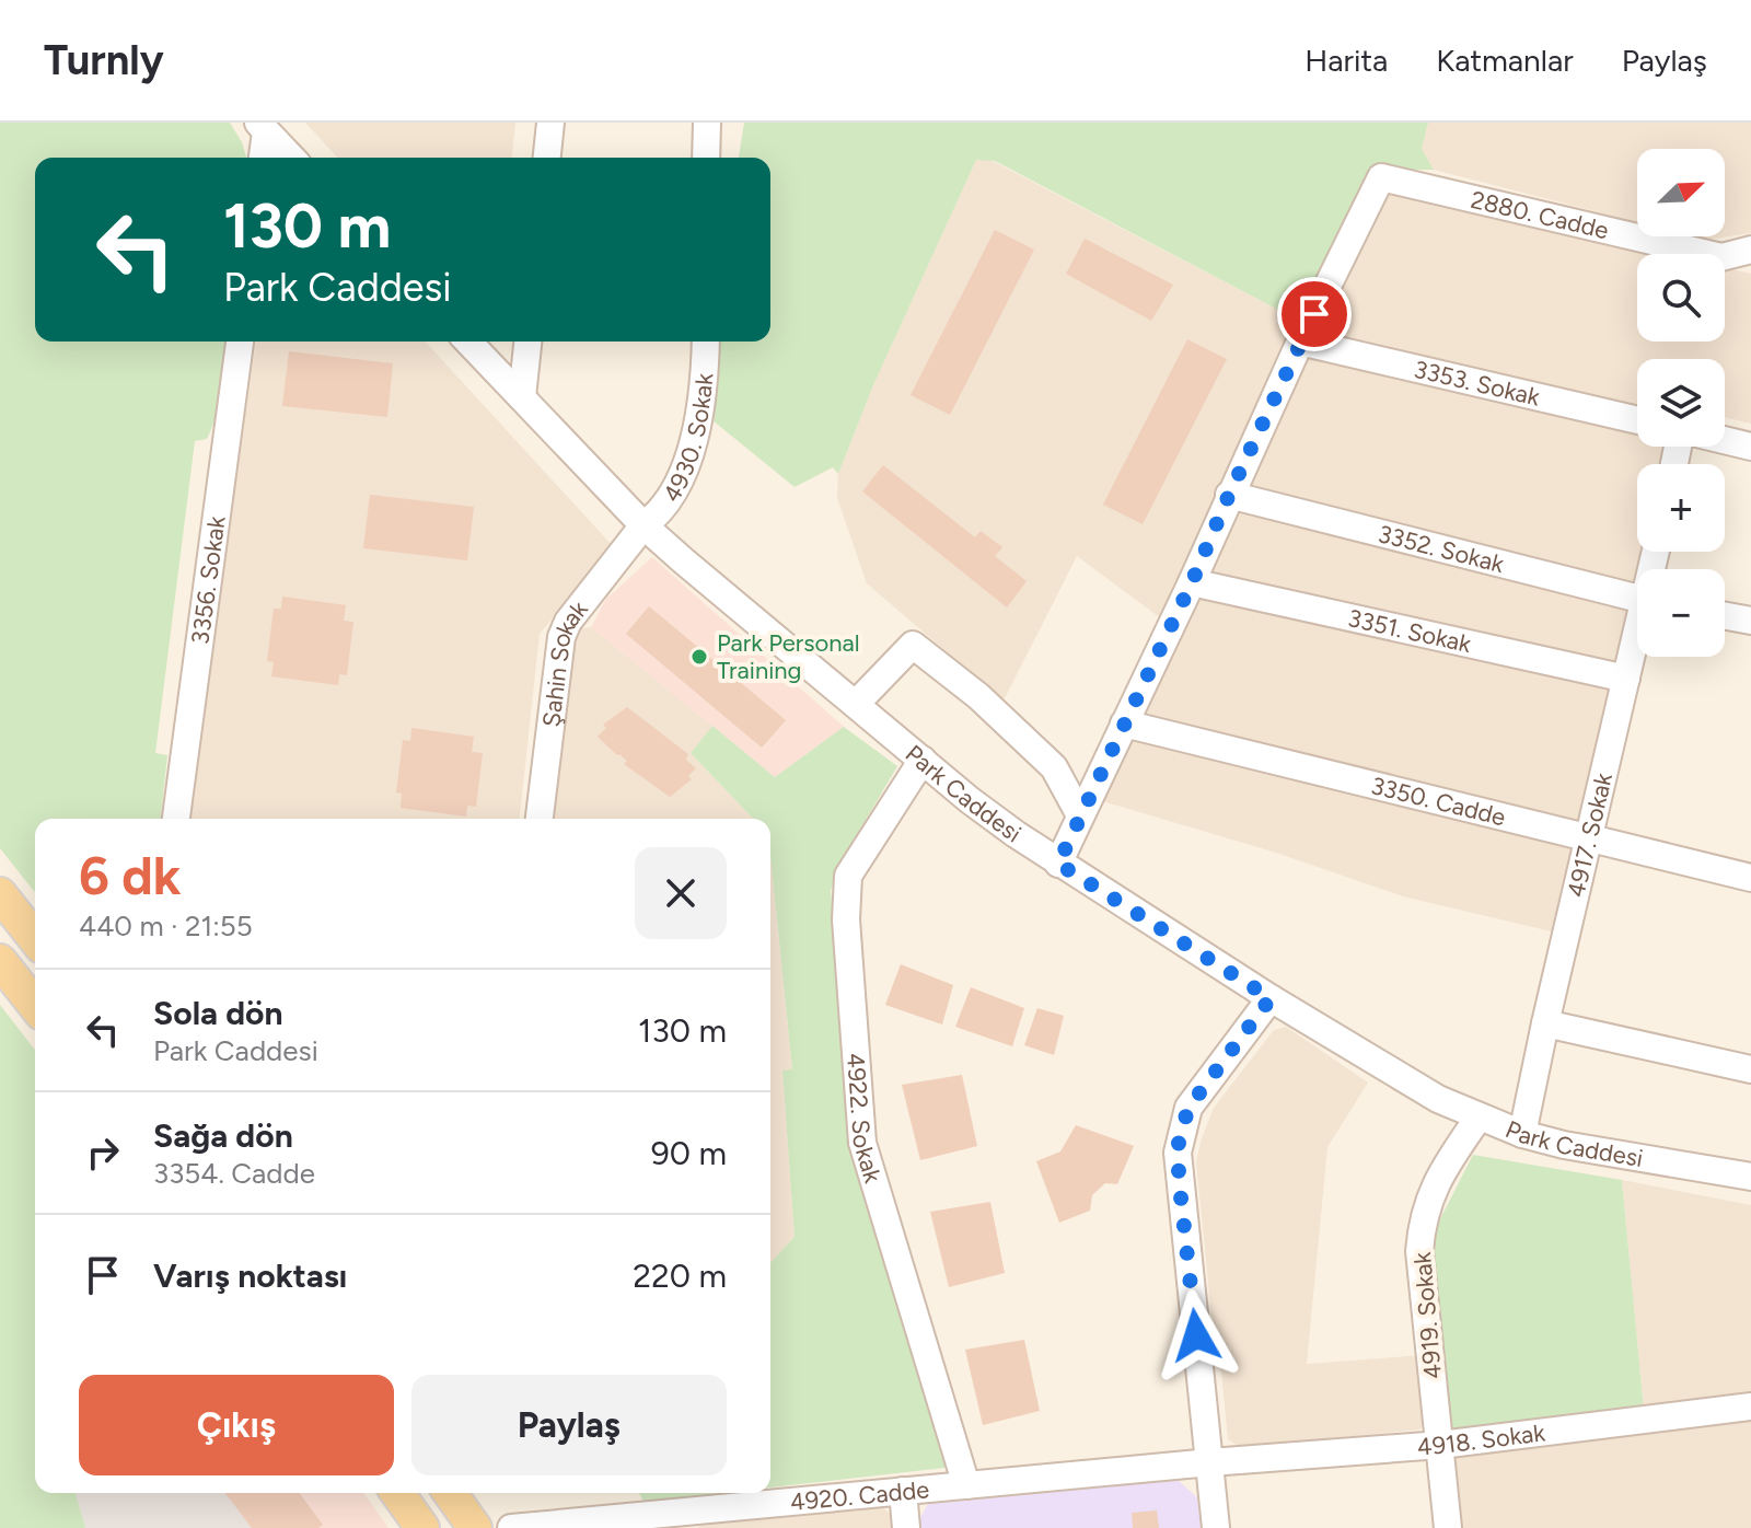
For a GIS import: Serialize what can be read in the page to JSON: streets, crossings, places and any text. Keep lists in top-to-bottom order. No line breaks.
{"streets":{"street":["2880. Cadde","3353. Sokak","4930. Sokak","3352. Sokak","3356. Sokak","3351. Sokak","Şahin Sokak","Park Caddesi","3350. Cadde","4917. Sokak","4922. Sokak","4919. Sokak","4918. Sokak","4920. Cadde"]},"crossings":[["2880. Cadde","3353. Sokak"],["4930. Sokak","Şahin Sokak"],["4930. Sokak","Park Caddesi"],["3351. Sokak","4917. Sokak"],["Şahin Sokak","Park Caddesi"],["Park Caddesi","4917. Sokak"],["Park Caddesi","4922. Sokak"],["Park Caddesi","4919. Sokak"],["3350. Cadde","4917. Sokak"],["4922. Sokak","4920. Cadde"],["4919. Sokak","4918. Sokak"],["4918. Sokak","4920. Cadde"]],"places":["Park Personal Training"],"north":"top right","page":{"header":"Turnly","nav":["Harita","Katmanlar","Paylaş"],"map_buttons":["+","−"],"turn":["130 m","Park Caddesi"],"heading":["6 dk","440 m · 21:55"],"list":[{"name":"Sola dön","note":"Park Caddesi","value":"130 m"},{"name":"Sağa dön","note":"3354. Cadde","value":"90 m"},{"name":"Varış noktası","value":"220 m"}],"buttons":["Çıkış","Paylaş"]}}
